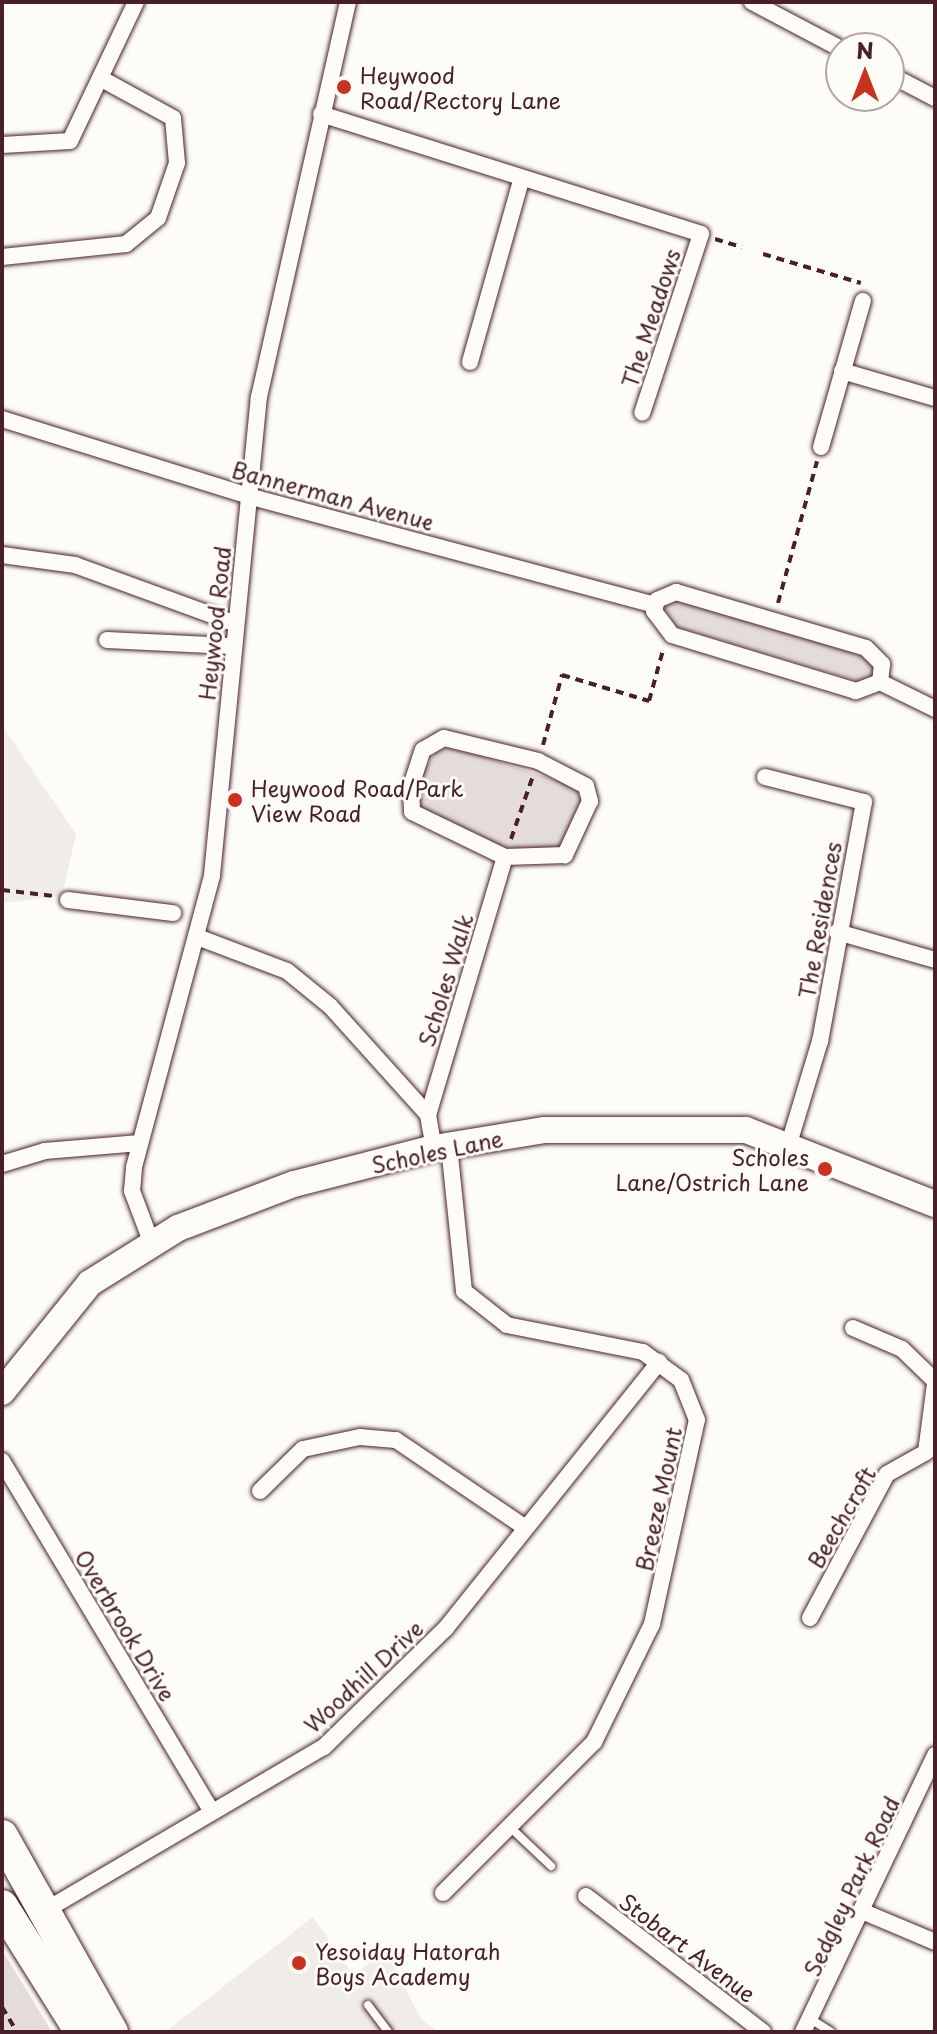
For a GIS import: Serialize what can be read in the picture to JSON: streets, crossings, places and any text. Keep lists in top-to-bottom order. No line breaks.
{"streets":{"main road":["Scholes Lane"],"street":["The Meadows","Bannerman Avenue","Heywood Road","The Residences","Scholes Walk","Breeze Mount","Beechcroft","Overbrook Drive","Woodhill Drive","Sedgley Park Road","Stobart Avenue"]},"crossings":[["The Meadows","Heywood Road"],["Bannerman Avenue","Heywood Road"],["Heywood Road","Scholes Lane"],["The Residences","Scholes Lane"],["Scholes Walk","Scholes Lane"],["Scholes Walk","Breeze Mount"],["Scholes Lane","Breeze Mount"],["Breeze Mount","Woodhill Drive"],["Overbrook Drive","Woodhill Drive"]],"places":["Heywood Road/Rectory Lane","Heywood Road/Park View Road","Scholes Lane/Ostrich Lane","Yesoiday Hatorah Boys Academy"],"north":"top"}
